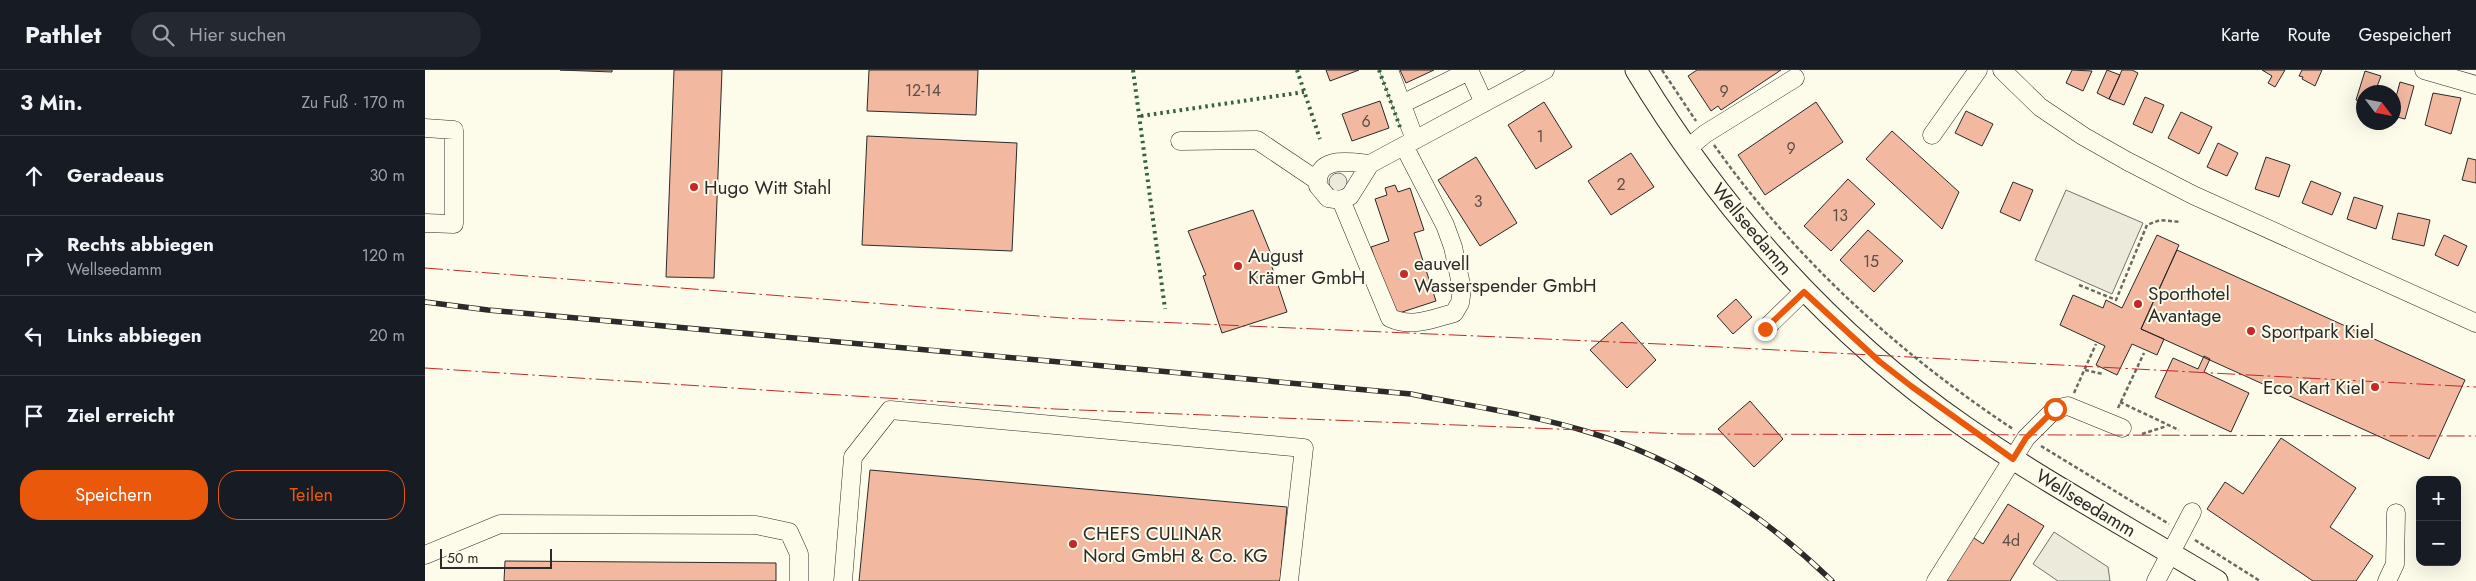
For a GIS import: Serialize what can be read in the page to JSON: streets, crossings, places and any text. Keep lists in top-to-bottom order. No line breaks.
{"streets":{"main road":["Wellseedamm"]},"places":["Hugo Witt Stahl","August Krämer GmbH","eauvell Wasserspender GmbH","Sporthotel Avantage","Sportpark Kiel","Eco Kart Kiel","CHEFS CULINAR Nord GmbH & Co. KG"],"house_numbers":["12-14","9","6","1","9","2","3","13","15","4d"],"scale_bar":"50 m","north":"bottom right","page":{"header":"Pathlet","search":"Hier suchen","nav":["Karte","Route","Gespeichert"],"heading":["3 Min.","Zu Fuß · 170 m"],"list":[["Geradeaus","30 m"],["Rechts abbiegen","Wellseedamm","120 m"],["Links abbiegen","20 m"],"Ziel erreicht"],"buttons":["Speichern","Teilen"],"map_buttons":["+","−"],"scale":"50 m"}}
